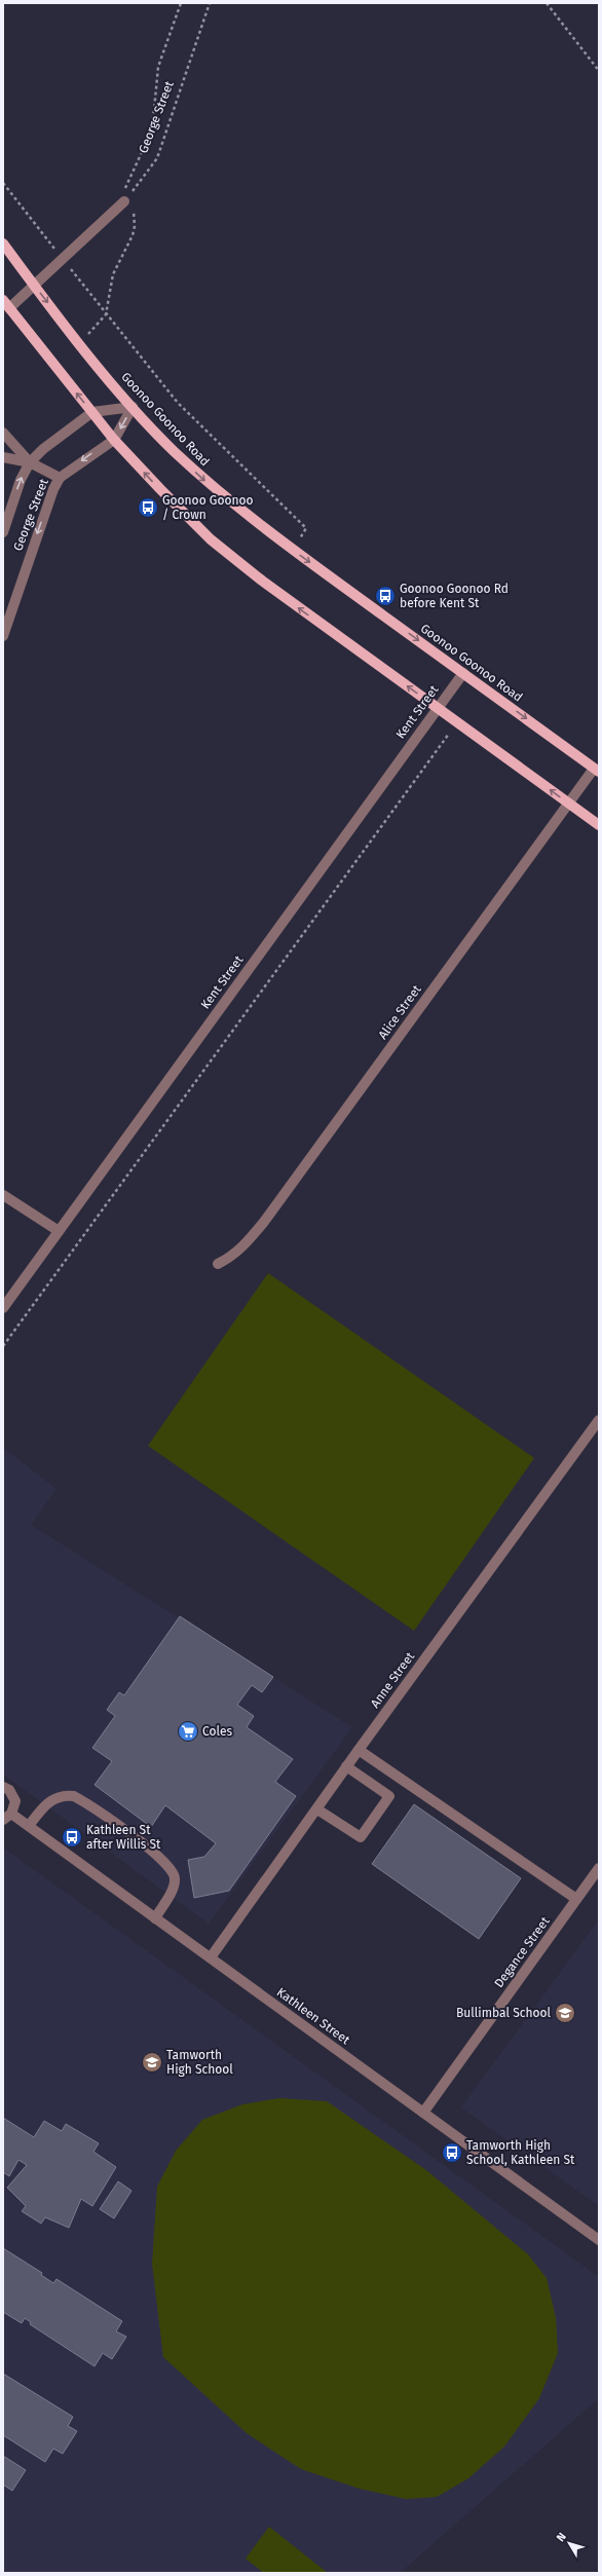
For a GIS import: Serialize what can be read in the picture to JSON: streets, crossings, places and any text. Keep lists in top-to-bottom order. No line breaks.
{"streets":{"main road":["Goonoo Goonoo Road"],"street":["George Street","Kent Street","Alice Street","Anne Street","Degance Street","Kathleen Street"]},"crossings":[["George Street","Goonoo Goonoo Road"],["Goonoo Goonoo Road","Kent Street"],["Goonoo Goonoo Road","Alice Street"],["Anne Street","Kathleen Street"],["Degance Street","Kathleen Street"]],"places":{"bus stop":["Goonoo Goonoo / Crown","Goonoo Goonoo Rd before Kent St","Kathleen St after Willis St","Tamworth High School, Kathleen St"],"supermarket":["Coles"],"school or university":["Bullimbal School","Tamworth High School"]},"north":"top left"}
